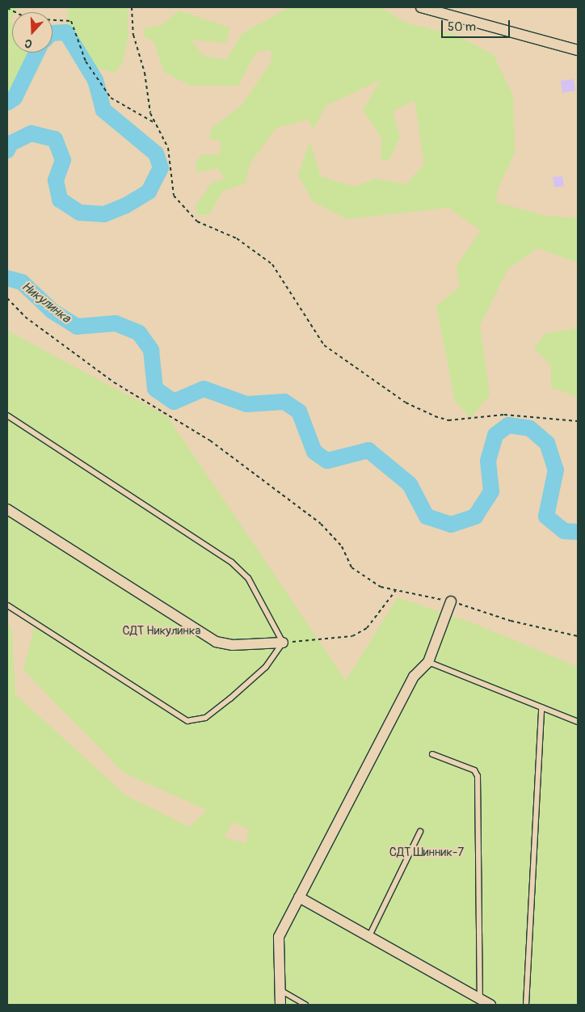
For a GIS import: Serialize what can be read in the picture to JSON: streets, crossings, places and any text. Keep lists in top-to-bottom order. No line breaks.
{"water":["Никулинка"],"parks":["СДТ Никулинка","СДТ Шинник-7"],"scale_bar":"50 m","north":"bottom"}
